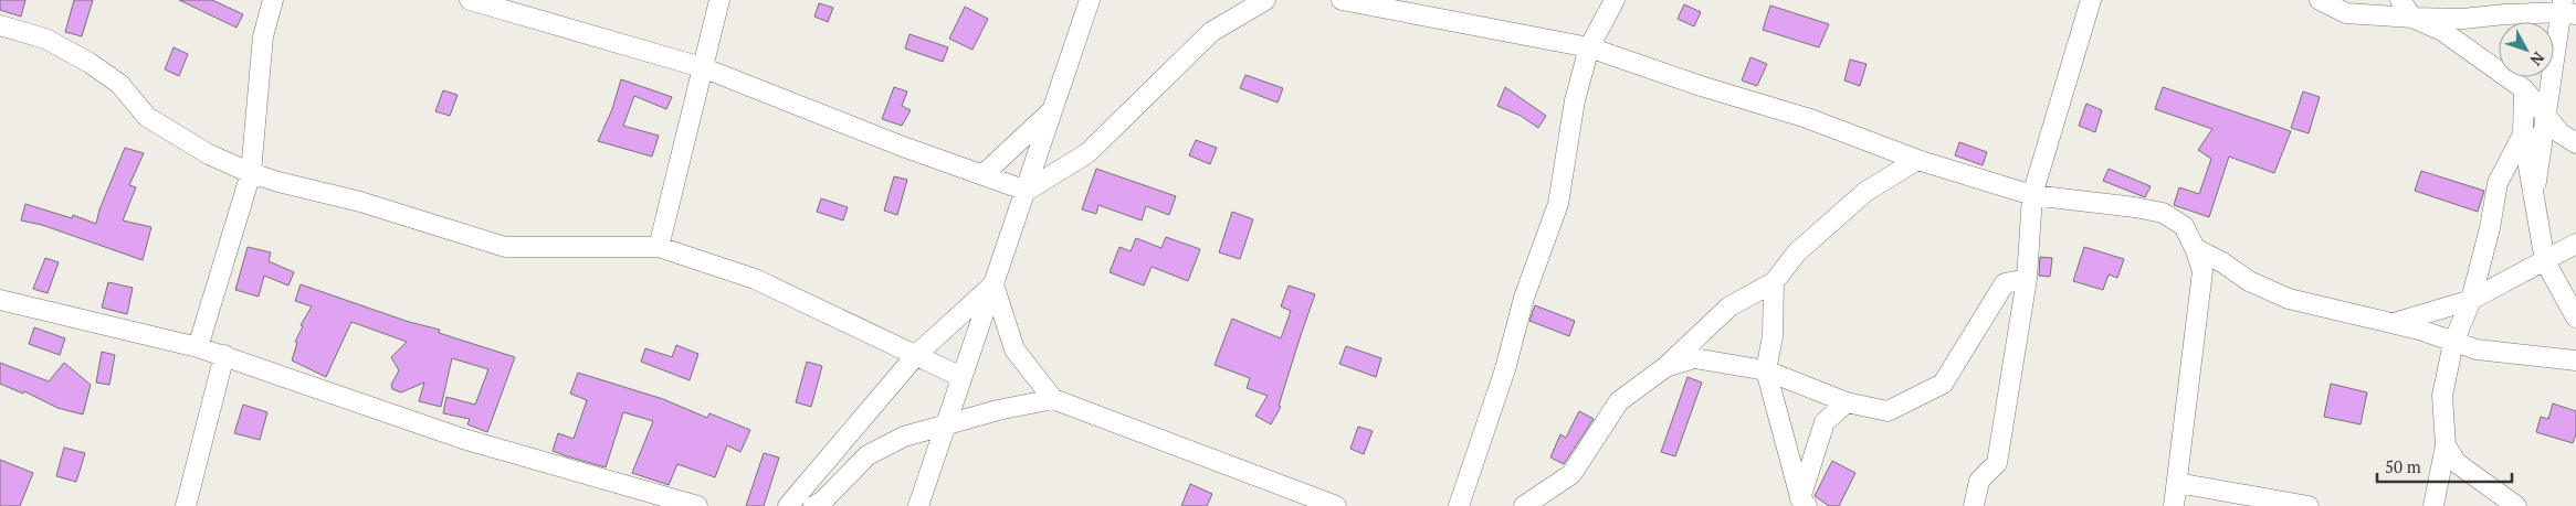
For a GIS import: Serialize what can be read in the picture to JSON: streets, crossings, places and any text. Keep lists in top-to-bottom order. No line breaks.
{"scale_bar":"50 m","north":"bottom right"}
